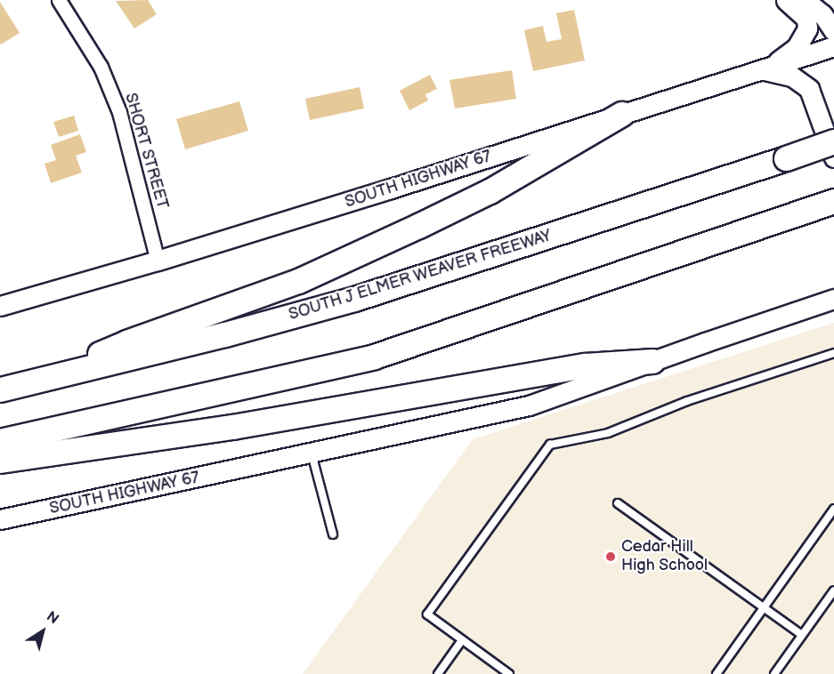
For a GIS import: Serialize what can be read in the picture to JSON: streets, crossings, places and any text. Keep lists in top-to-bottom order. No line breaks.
{"streets":{"highway":["SOUTH J ELMER WEAVER FREEWAY"],"main road":["SOUTH HIGHWAY 67"],"street":["SHORT STREET"]},"crossings":[["SHORT STREET","SOUTH HIGHWAY 67"]],"places":["Cedar Hill High School"],"north":"top right"}
